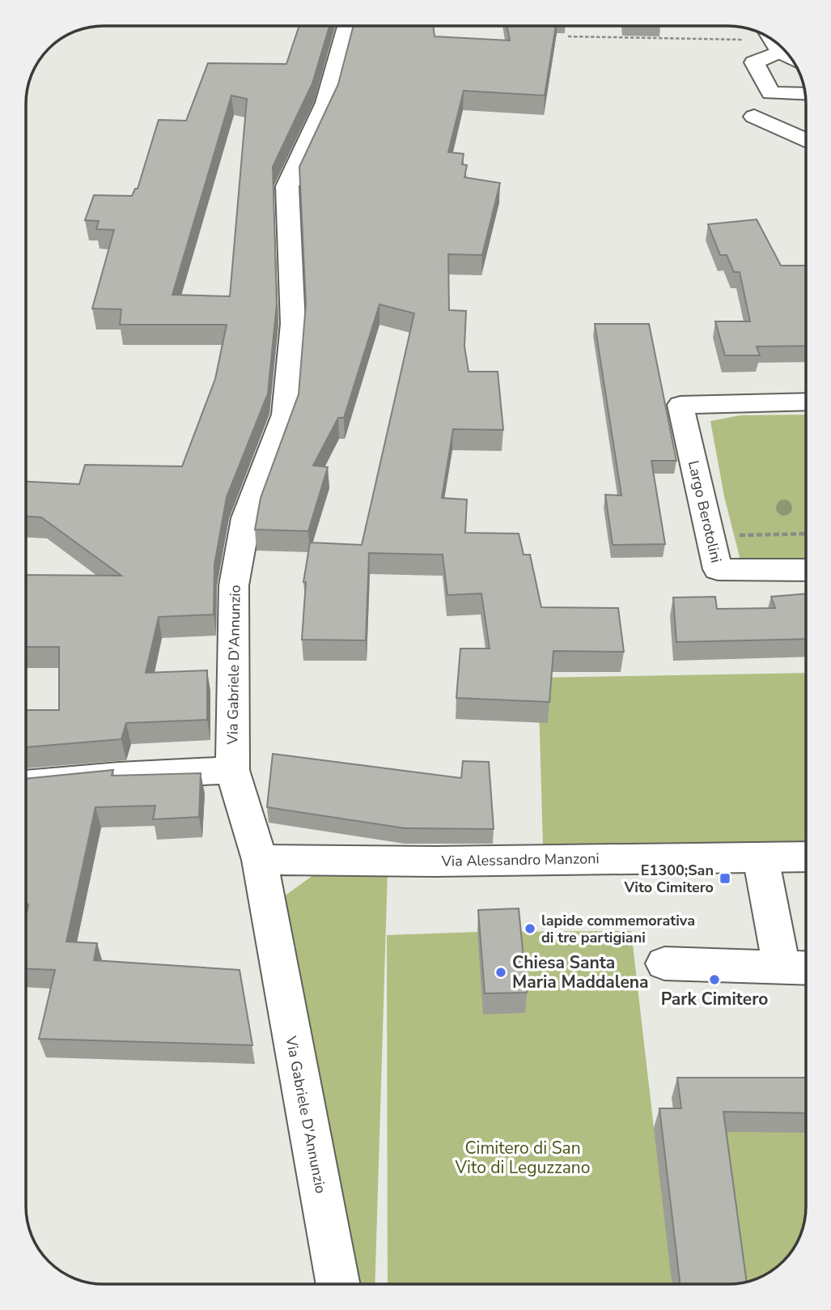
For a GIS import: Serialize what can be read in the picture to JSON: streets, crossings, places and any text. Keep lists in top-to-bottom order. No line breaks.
{"streets":{"street":["Largo Berotolini","Via Gabriele D'Annunzio","Via Alessandro Manzoni"]},"crossings":[["Via Gabriele D'Annunzio","Via Alessandro Manzoni"]],"parks":["Cimitero di San Vito di Leguzzano"],"places":{"transit":["E1300;San Vito Cimitero"],"other":["lapide commemorativa di tre partigiani","Chiesa Santa Maria Maddalena","Park Cimitero"]}}
